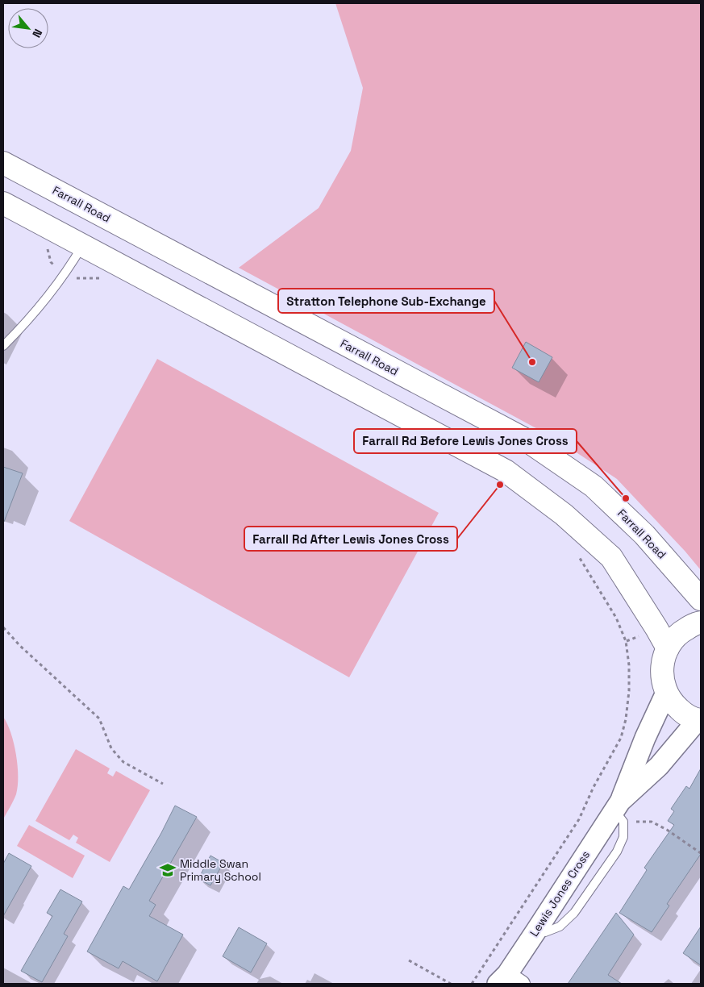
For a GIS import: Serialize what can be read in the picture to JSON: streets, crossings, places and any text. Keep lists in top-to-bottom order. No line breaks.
{"streets":{"main road":["Farrall Road"],"street":["Lewis Jones Cross"]},"places":{"other":["Stratton Telephone Sub-Exchange","Farrall Rd After Lewis Jones Cross","Farrall Rd Before Lewis Jones Cross"],"school or university":["Middle Swan Primary School"]},"north":"bottom right"}
